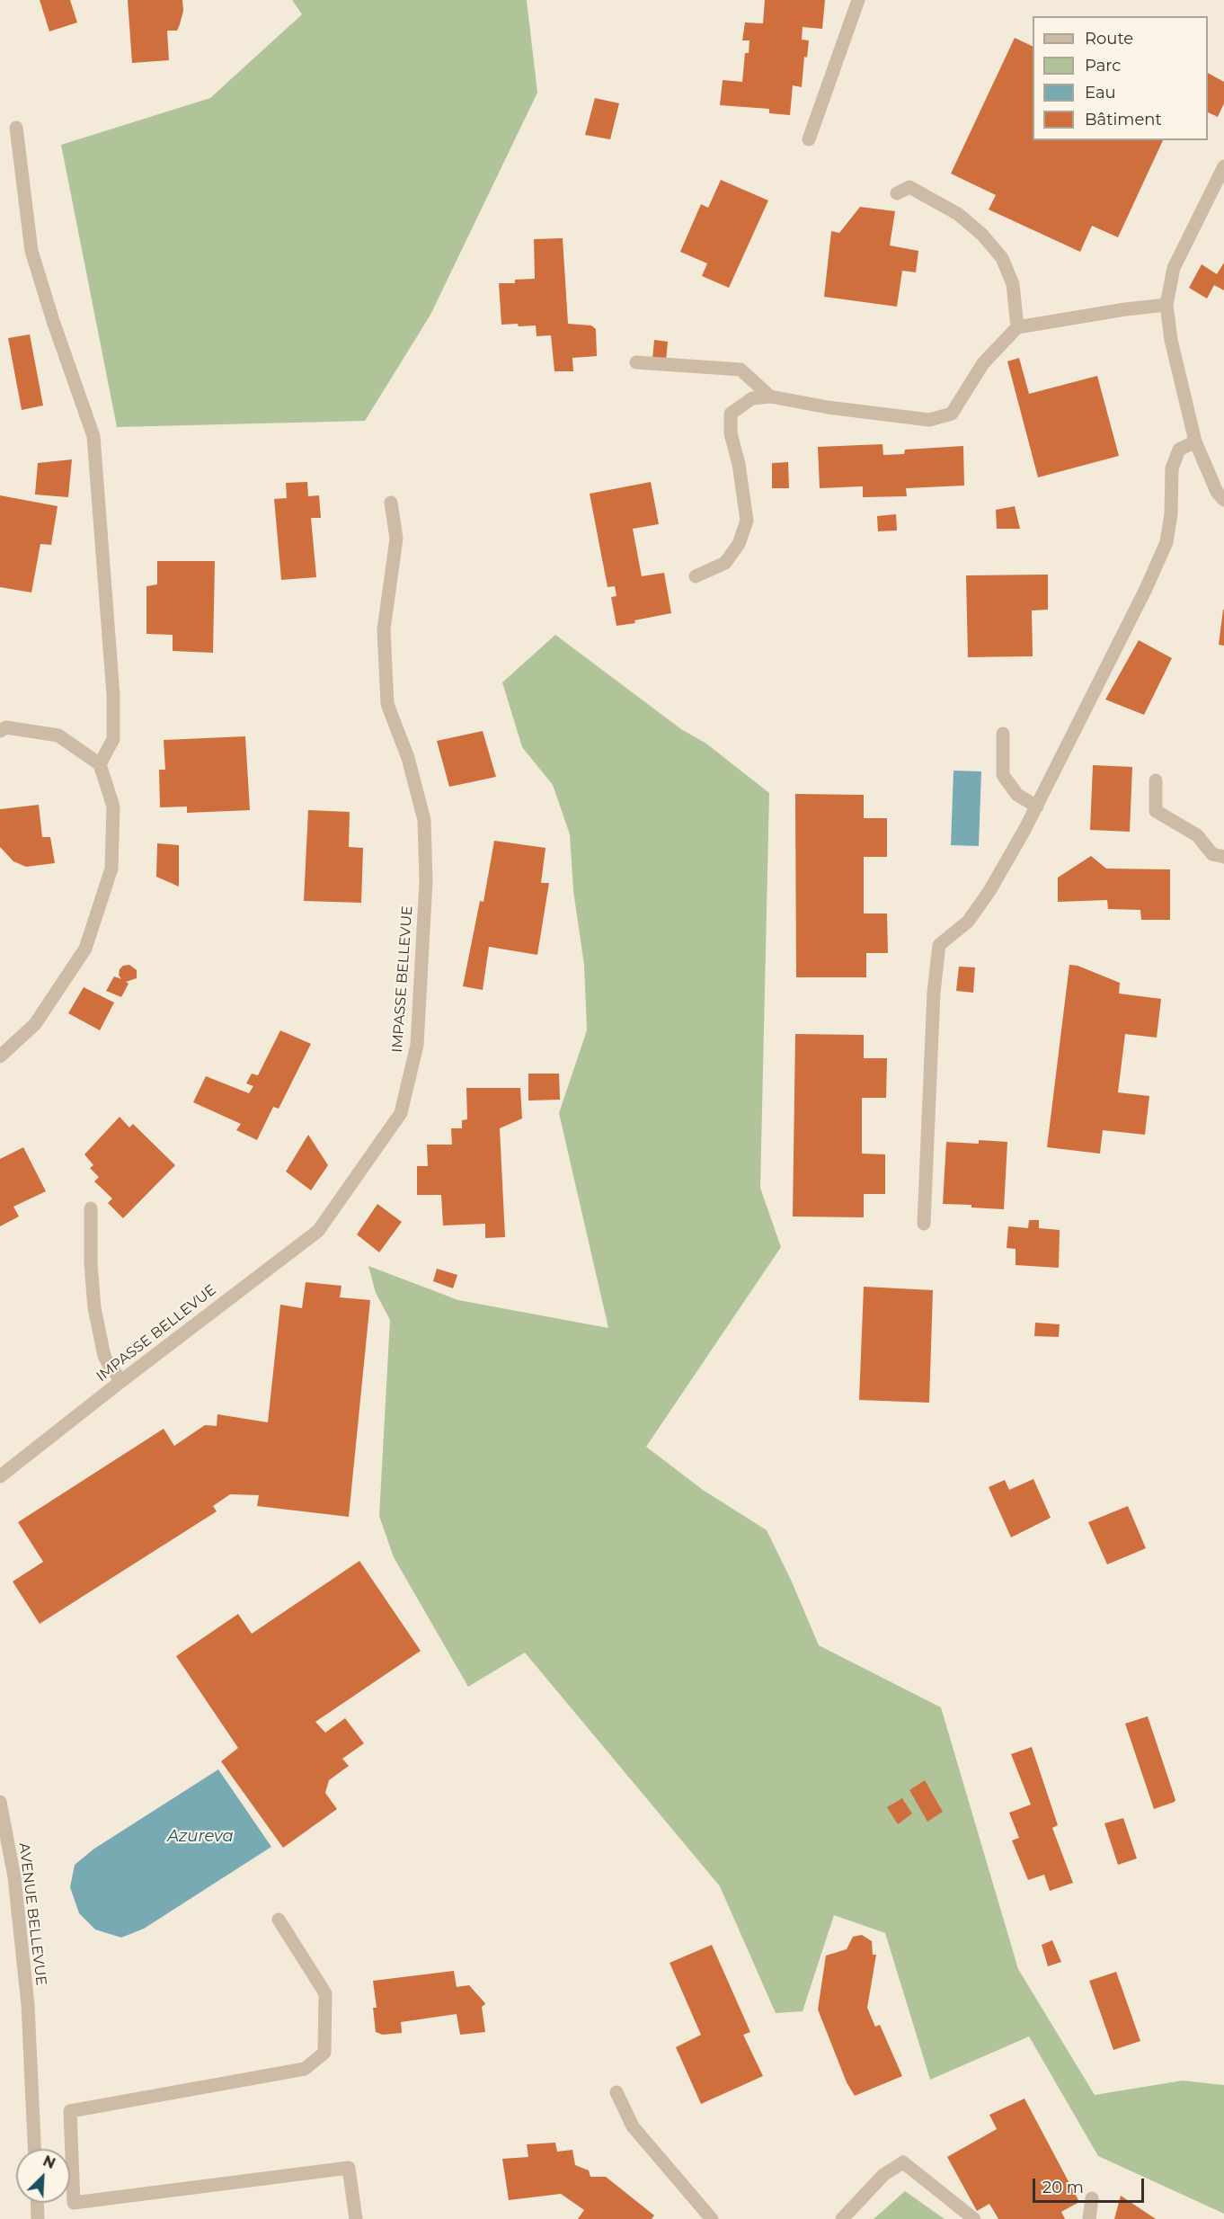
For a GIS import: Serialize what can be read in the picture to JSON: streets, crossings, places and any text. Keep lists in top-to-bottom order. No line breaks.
{"streets":{"street":["IMPASSE BELLEVUE","AVENUE BELLEVUE"]},"water":["Azureva"],"legend":["Route","Parc","Eau","Bâtiment"],"scale_bar":"20 m","north":"top right"}
